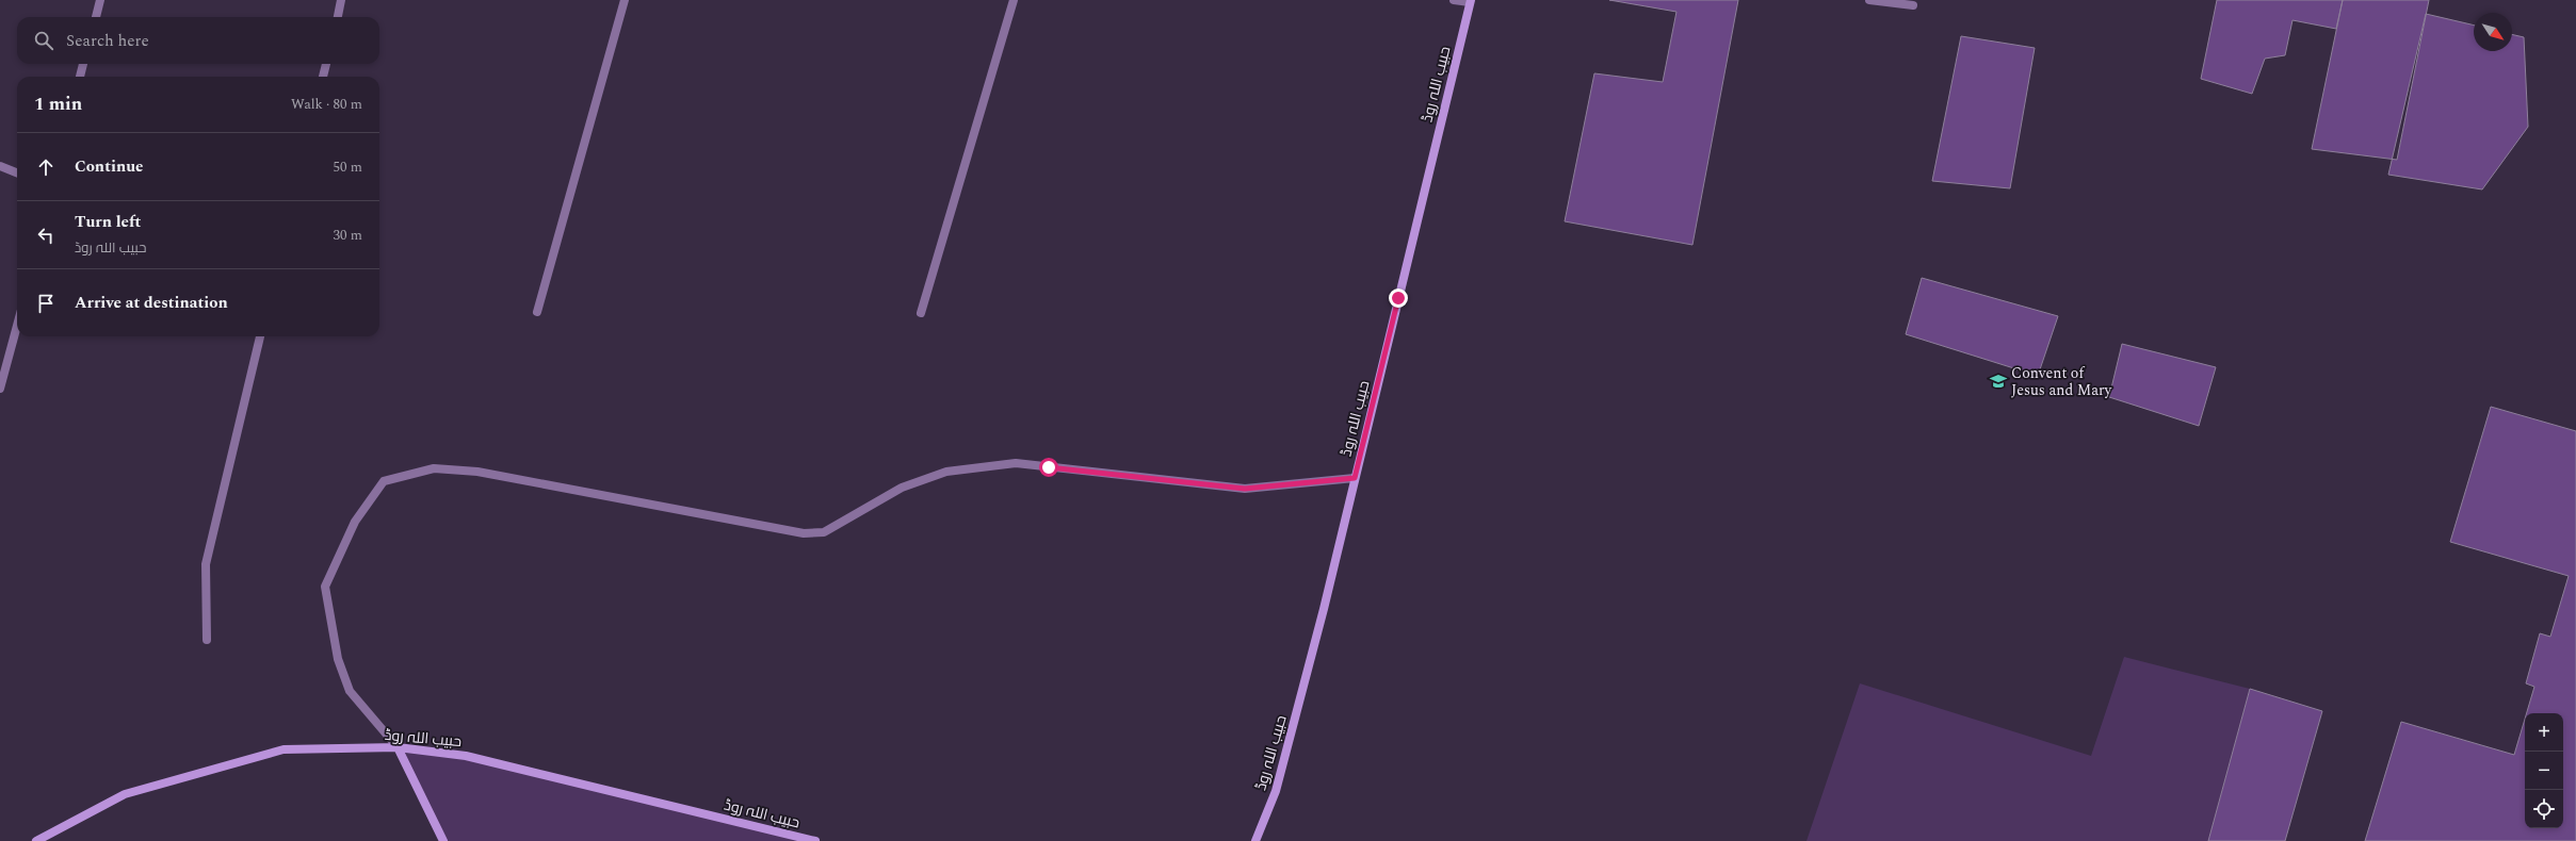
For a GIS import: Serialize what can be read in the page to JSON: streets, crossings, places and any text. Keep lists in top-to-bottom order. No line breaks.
{"streets":{"street":["حبیب اللہ روڈ"]},"places":{"school or university":["Convent of Jesus and Mary"]},"north":"bottom right","page":{"search":"Search here","heading":["1 min","Walk · 80 m"],"list":[["Continue","50 m"],["Turn left","حبیب اللہ روڈ","30 m"],"Arrive at destination"],"map_buttons":["+","−"]}}
